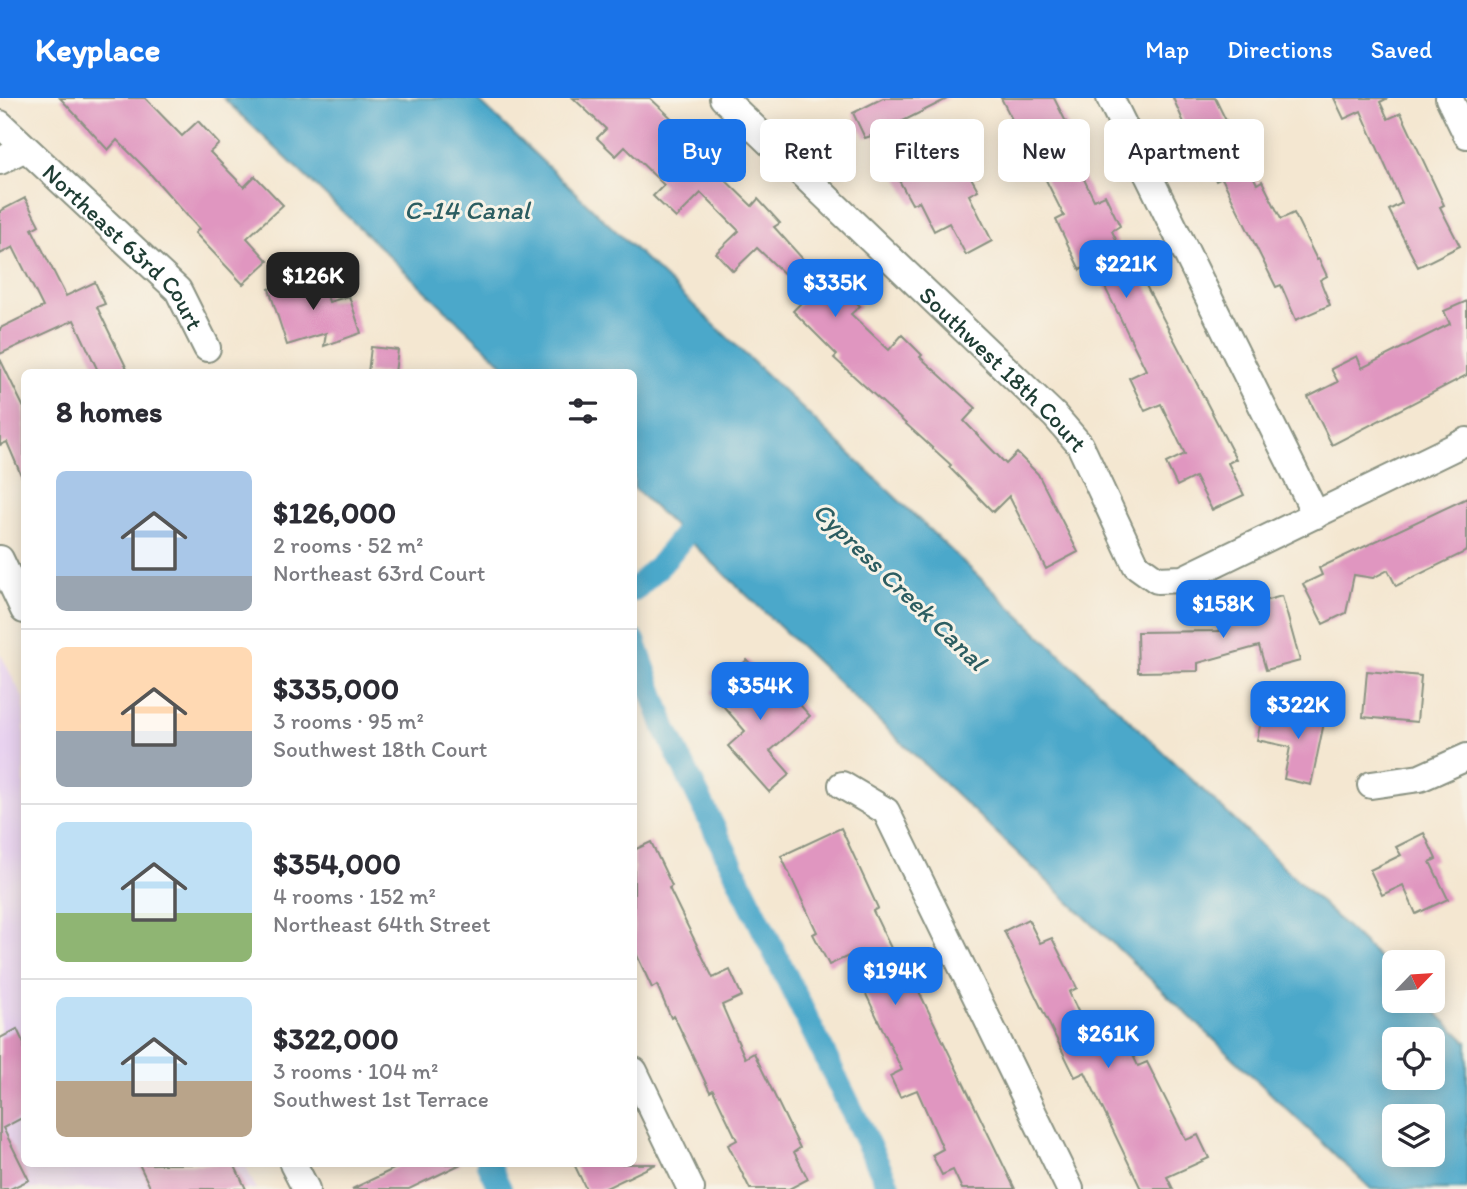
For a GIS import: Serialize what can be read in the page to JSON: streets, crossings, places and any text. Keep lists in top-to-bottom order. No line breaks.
{"streets":{"street":["Northeast 63rd Court","Southwest 18th Court"]},"water":["C-14 Canal","Cypress Creek Canal"],"north":"top right","page":{"header":"Keyplace","nav":["Map","Directions","Saved"],"chip":["Buy","Rent","Filters","New","Apartment"],"price":["$221K","$126K","$335K","$158K","$354K","$322K","$194K","$261K"],"heading":"8 homes","list":[{"name":"$126,000","note":"2 rooms · 52 m² · Northeast 63rd Court"},{"name":"$335,000","note":"3 rooms · 95 m² · Southwest 18th Court"},{"name":"$354,000","note":"4 rooms · 152 m² · Northeast 64th Street"},{"name":"$322,000","note":"3 rooms · 104 m² · Southwest 1st Terrace"}]}}
